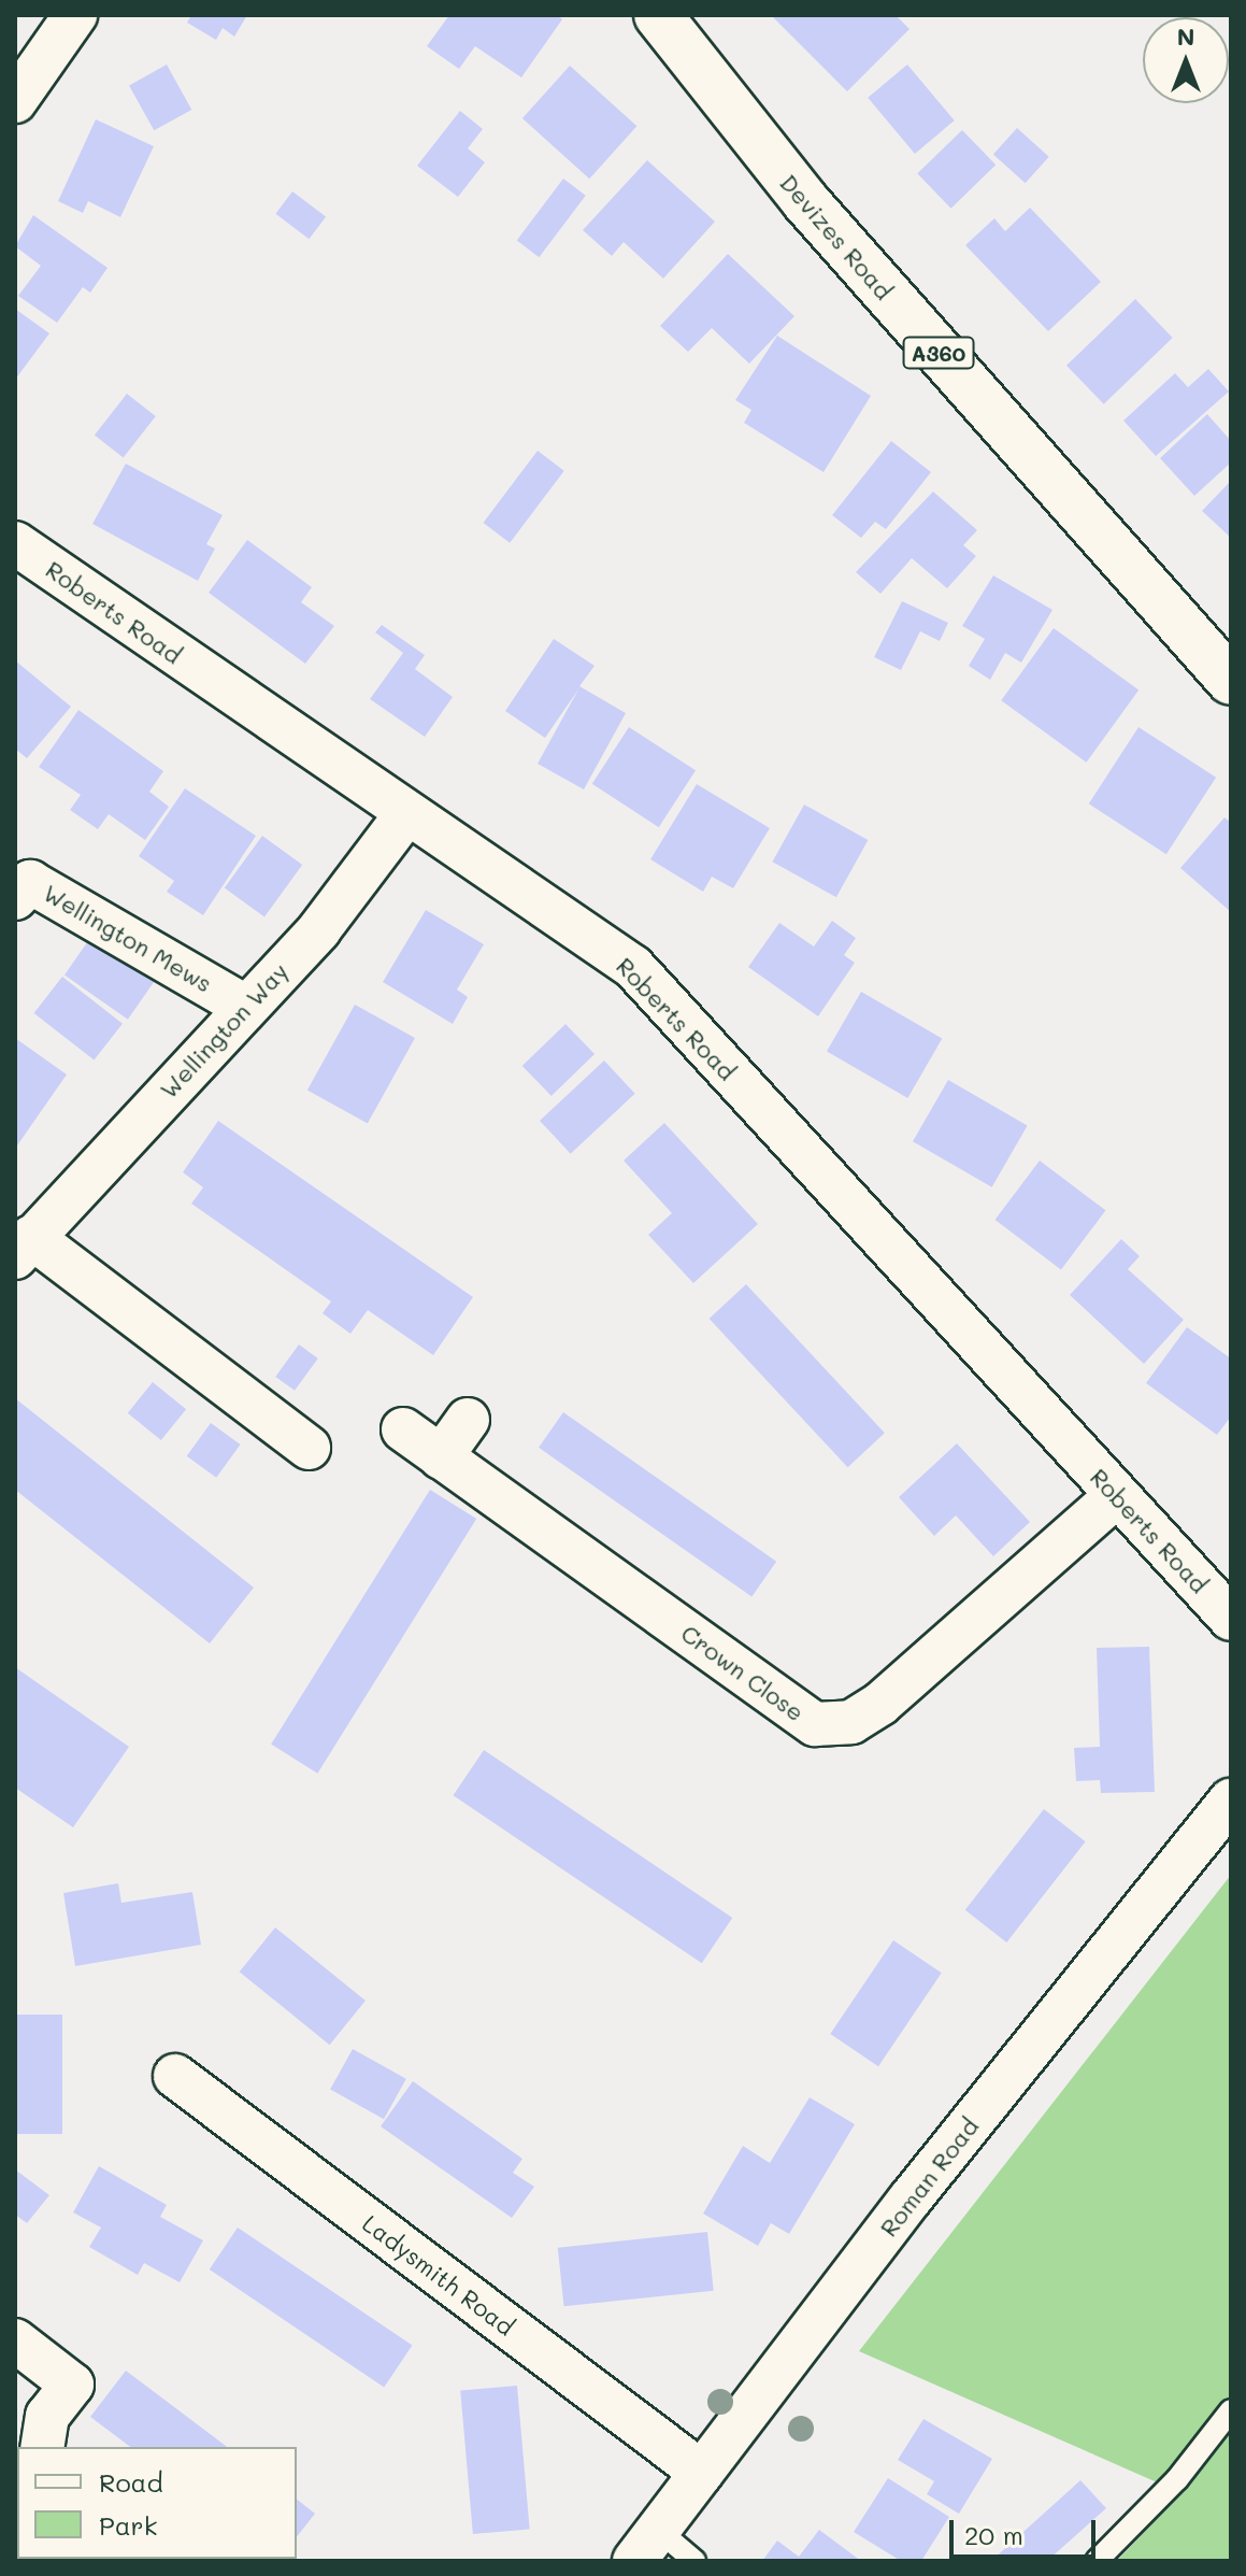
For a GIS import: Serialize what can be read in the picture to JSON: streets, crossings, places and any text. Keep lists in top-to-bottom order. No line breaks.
{"streets":{"main road":["Devizes Road","A360"],"street":["Roberts Road","Wellington Mews","Wellington Way","Crown Close","Roman Road","Ladysmith Road"]},"crossings":[["Roberts Road","Wellington Way"],["Roberts Road","Crown Close"],["Wellington Mews","Wellington Way"],["Roman Road","Ladysmith Road"]],"legend":["Road","Park"],"scale_bar":"20 m","north":"top"}
